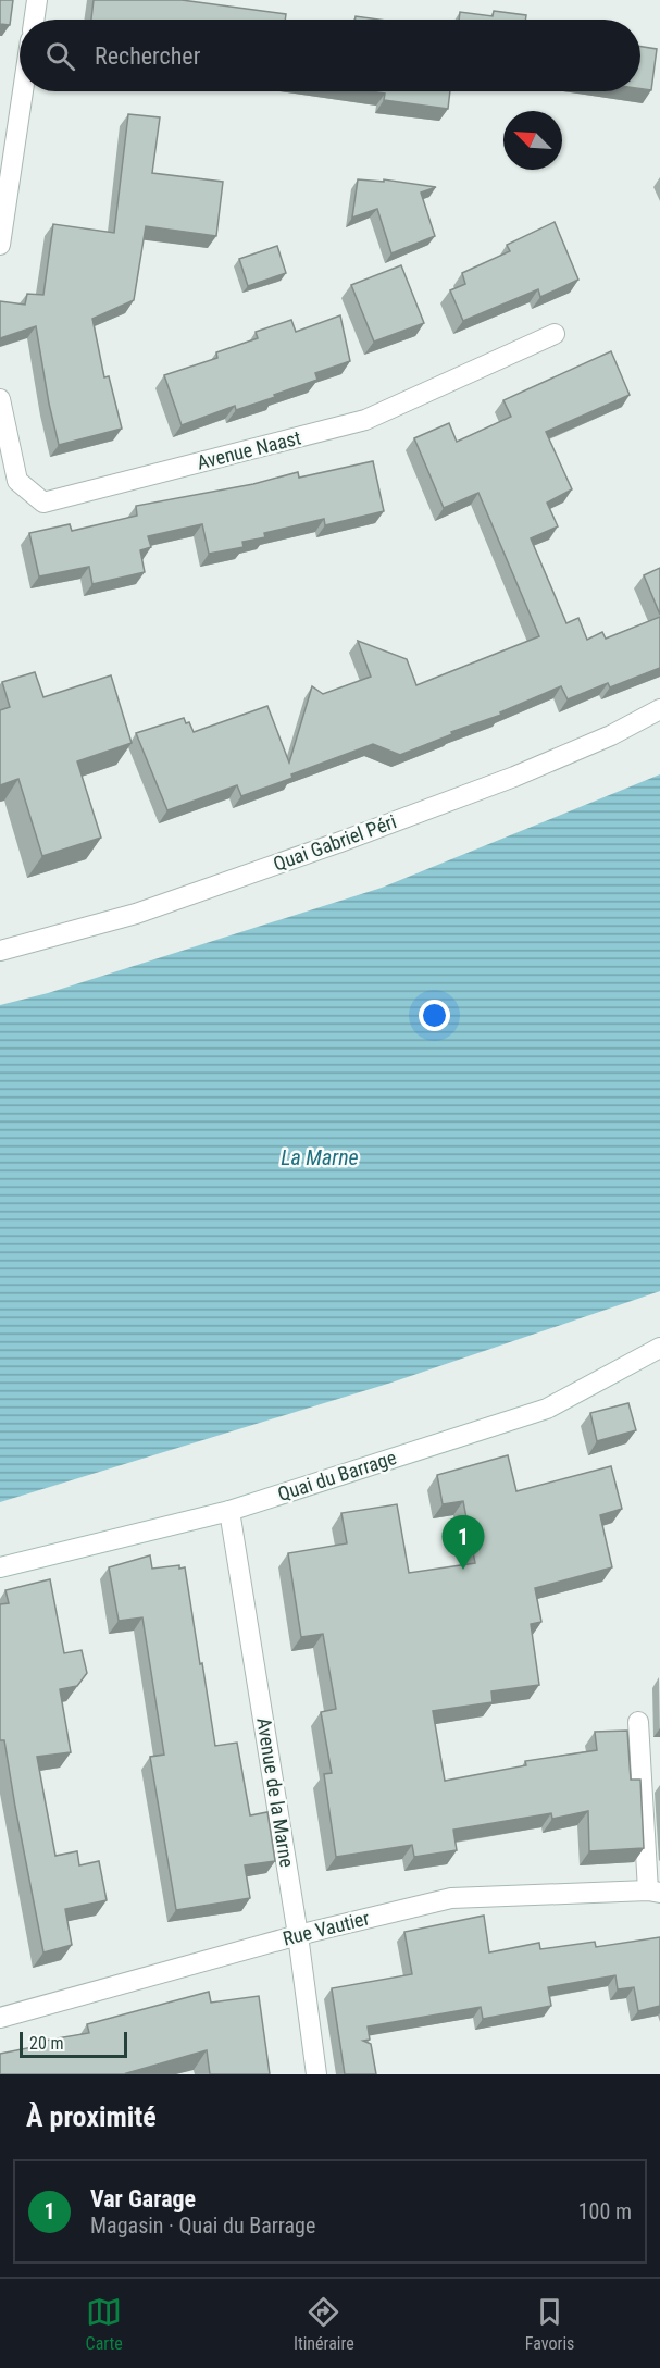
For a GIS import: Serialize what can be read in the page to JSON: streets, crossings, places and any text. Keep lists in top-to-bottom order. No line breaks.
{"streets":{"street":["Avenue Naast","Quai Gabriel Péri","Quai du Barrage","Avenue de la Marne","Rue Vautier"]},"crossings":[["Quai du Barrage","Avenue de la Marne"],["Avenue de la Marne","Rue Vautier"]],"water":["La Marne"],"scale_bar":"20 m","north":"top left","page":{"search":"Rechercher","pins":"1","scale":"20 m","heading":"À proximité","list":[{"mark":"1","name":"Var Garage","note":"Magasin · Quai du Barrage","value":"100 m"}],"nav":["Carte","Itinéraire","Favoris"]}}
